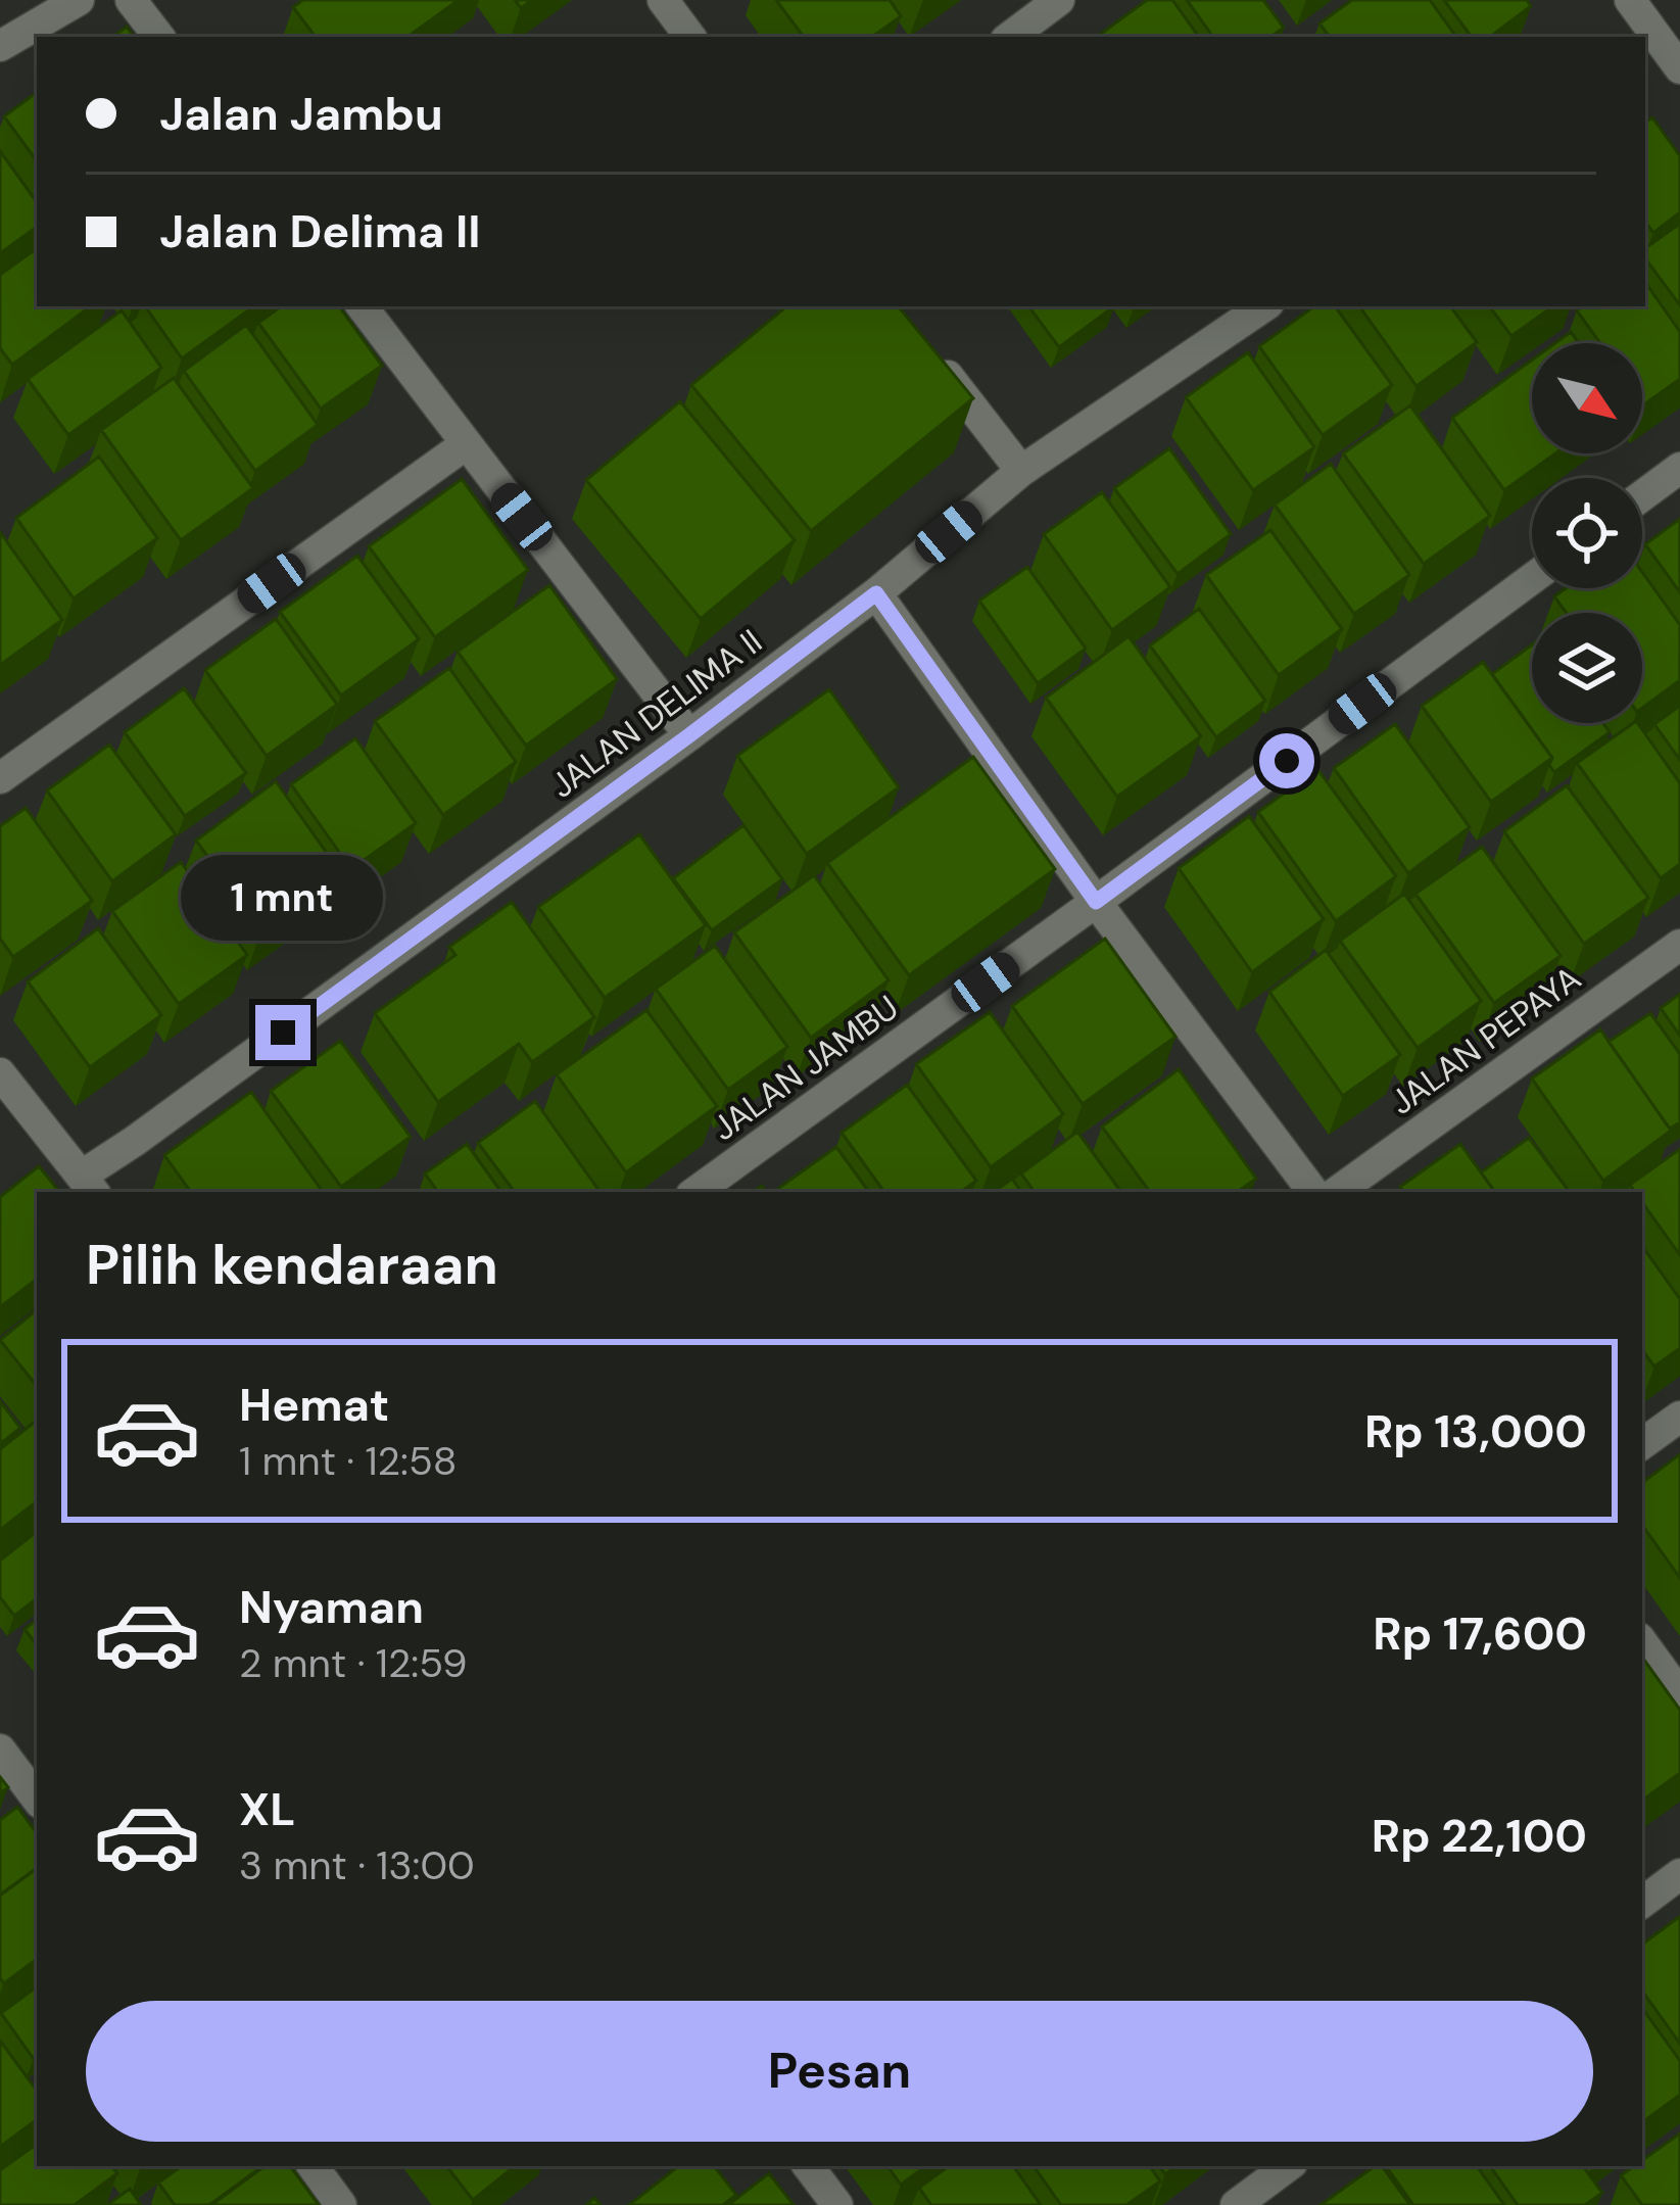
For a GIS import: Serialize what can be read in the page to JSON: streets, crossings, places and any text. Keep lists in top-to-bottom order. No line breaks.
{"streets":{"street":["JALAN DELIMA II","JALAN PEPAYA","JALAN JAMBU"]},"north":"bottom right","page":{"banner":["Jalan Jambu","Jalan Delima II"],"bubble":"1 mnt","heading":"Pilih kendaraan","list":[{"name":"Hemat","note":"1 mnt · 12:58","value":"Rp 13,000"},{"name":"Nyaman","note":"2 mnt · 12:59","value":"Rp 17,600"},{"name":"XL","note":"3 mnt · 13:00","value":"Rp 22,100"}],"buttons":"Pesan"}}
